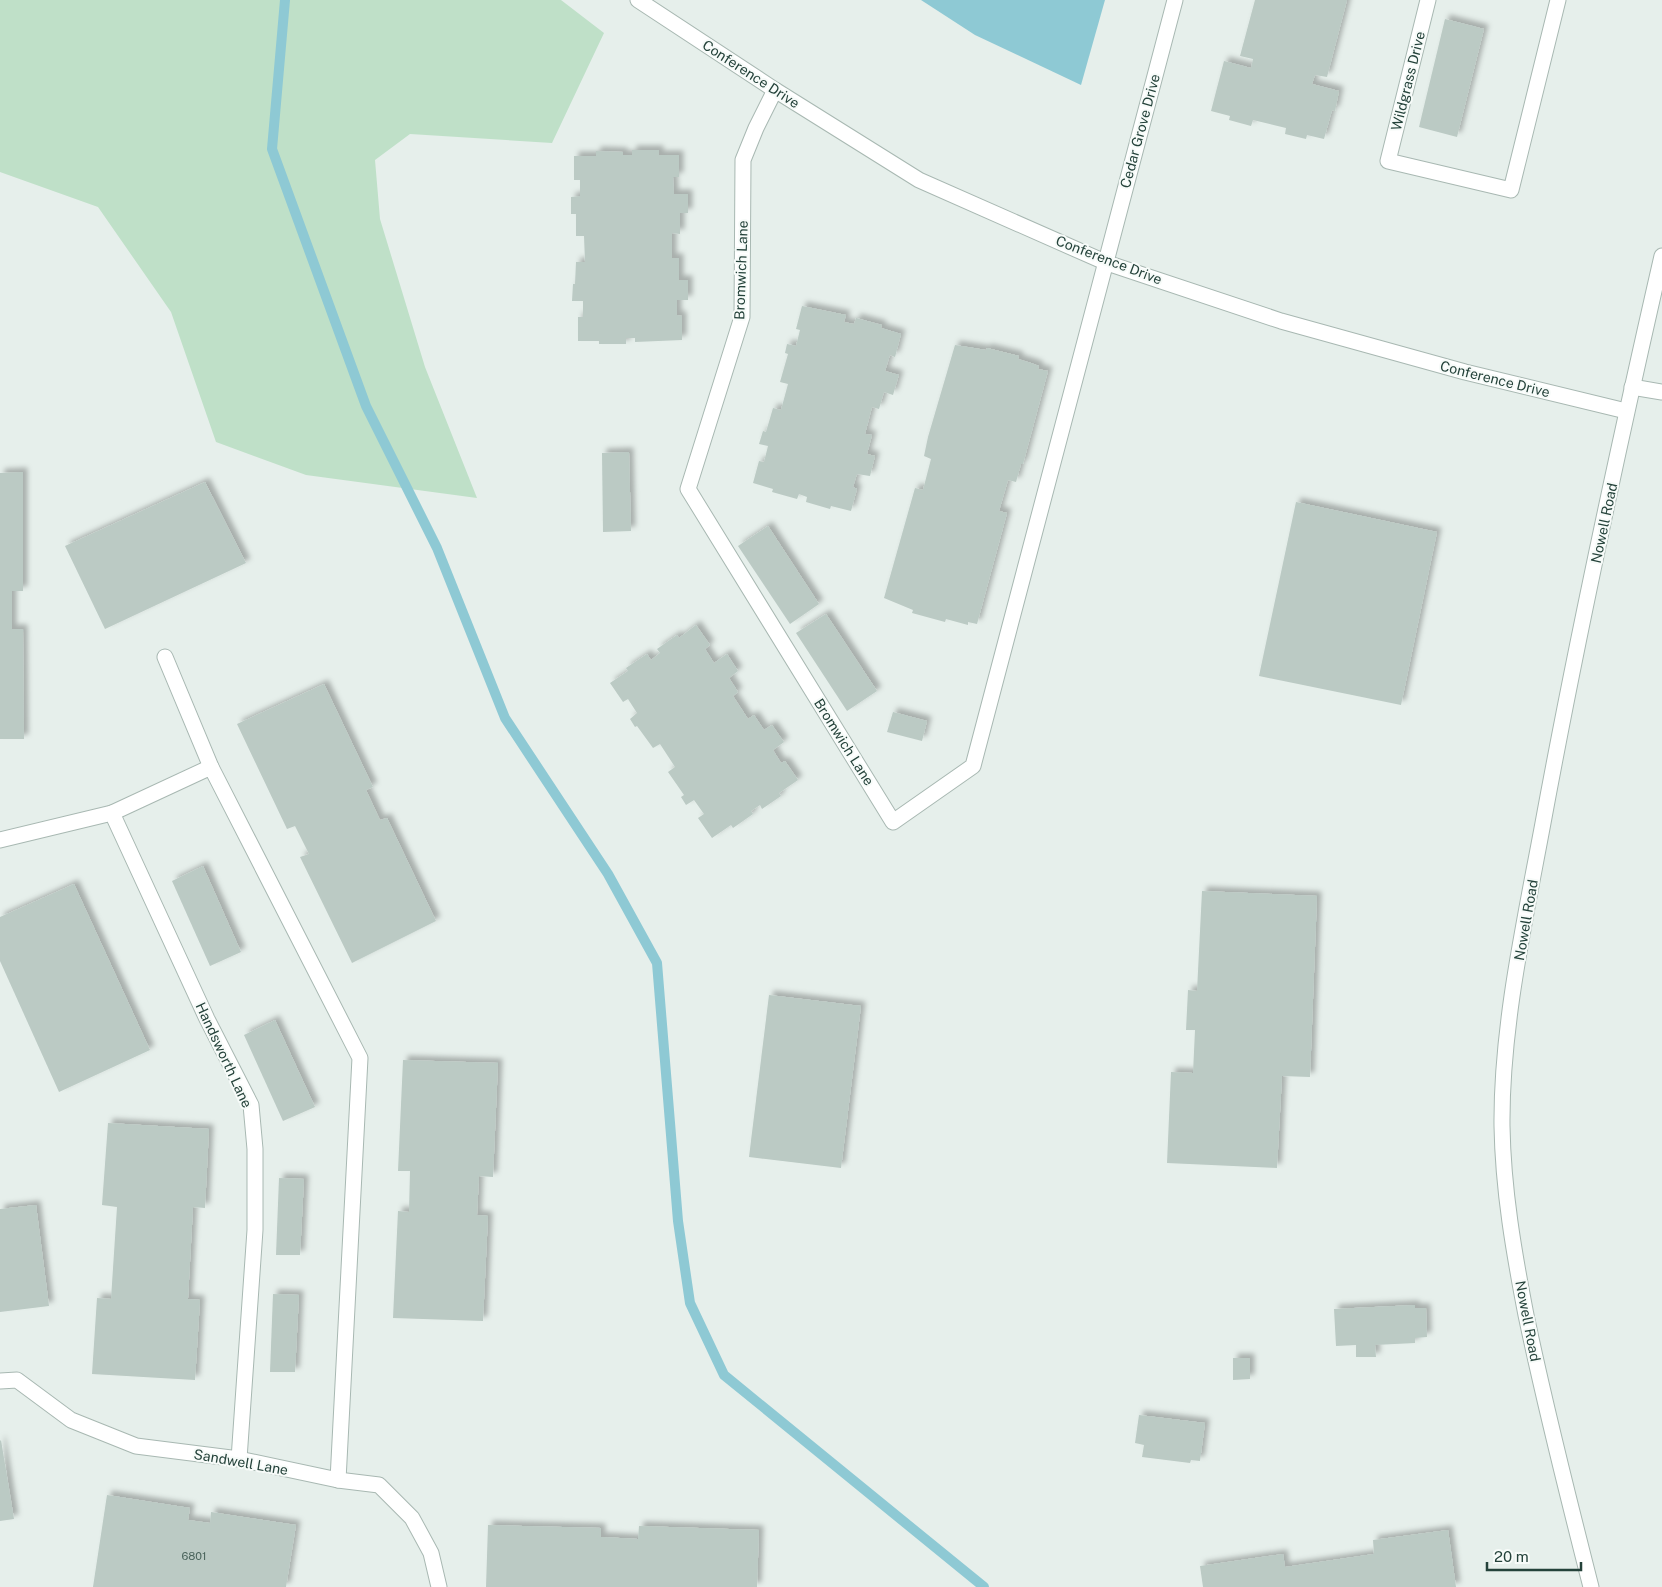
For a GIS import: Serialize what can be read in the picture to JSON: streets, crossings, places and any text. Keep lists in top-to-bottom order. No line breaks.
{"streets":{"street":["Conference Drive","Wildgrass Drive","Cedar Grove Drive","Bromwich Lane","Nowell Road","Handsworth Lane","Sandwell Lane"]},"crossings":[["Conference Drive","Cedar Grove Drive"],["Conference Drive","Bromwich Lane"],["Conference Drive","Nowell Road"],["Cedar Grove Drive","Bromwich Lane"],["Handsworth Lane","Sandwell Lane"]],"house_numbers":["6801"],"scale_bar":"20 m"}
